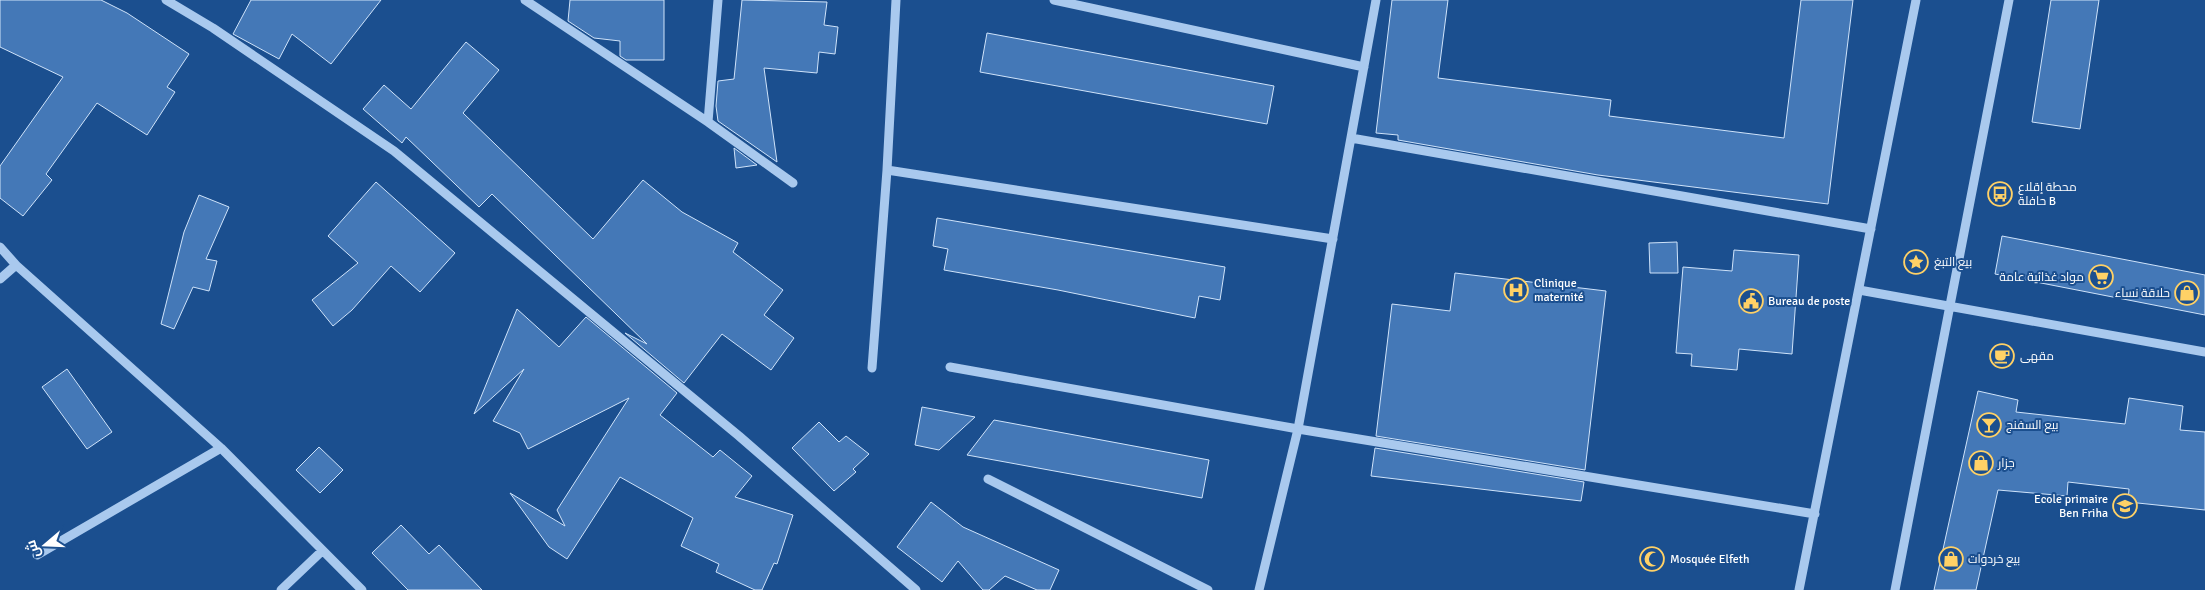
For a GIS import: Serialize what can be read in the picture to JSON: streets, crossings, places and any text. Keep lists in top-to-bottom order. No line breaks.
{"places":{"bus stop":["محطة إقلاع حافلة B"],"place":["بيع التبغ"],"supermarket":["مواد غذائية عامة"],"hospital":["Clinique maternité"],"shop":["حلاقة نساء","جزار","بيع خردوات"],"public building":["Bureau de poste"],"cafe":["مقهى"],"bar":["بيع السفنج"],"school or university":["Ecole primaire Ben Friha"],"mosque":["Mosquée Elfeth"]},"north":"left"}
